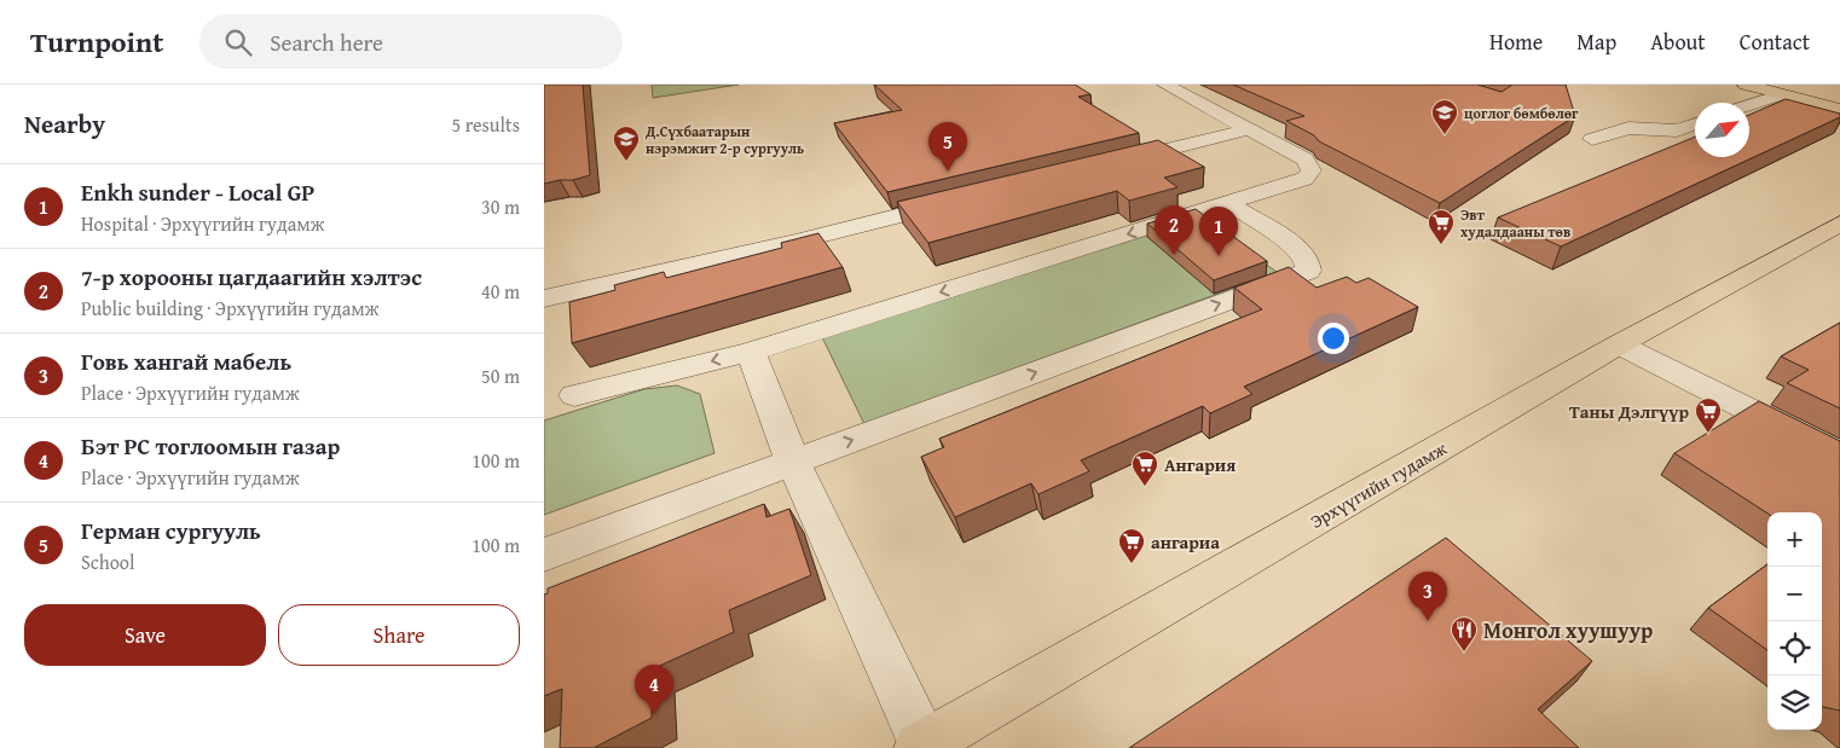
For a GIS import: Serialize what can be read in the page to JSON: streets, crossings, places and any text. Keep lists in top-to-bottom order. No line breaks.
{"streets":{"main road":["Эрхүүгийн гудамж"]},"places":{"school or university":["цоглог бөмбөлөг","Д.Сүхбаатарын нэрэмжит 2-р сургууль"],"supermarket":["Эвт худалдааны төв","Таны Дэлгүүр","Ангария","ангариа"],"restaurant":["Монгол хуушуур"]},"north":"top right","page":{"header":"Turnpoint","search":"Search here","nav":["Home","Map","About","Contact"],"heading":["Nearby","5 results"],"pins":["5","2","1","3","4"],"list":[{"mark":"1","name":"Enkh sunder - Local GP","note":"Hospital · Эрхүүгийн гудамж","value":"30 m"},{"mark":"2","name":"7-р хорооны цагдаагийн хэлтэс","note":"Public building · Эрхүүгийн гудамж","value":"40 m"},{"mark":"3","name":"Гoвь хангай мабель","note":"Place · Эрхүүгийн гудамж","value":"50 m"},{"mark":"4","name":"Бэт PC тоглоомын газар","note":"Place · Эрхүүгийн гудамж","value":"100 m"},{"mark":"5","name":"Герман сургууль","note":"School","value":"100 m"}],"map_buttons":["+","−"],"buttons":["Save","Share"]}}
